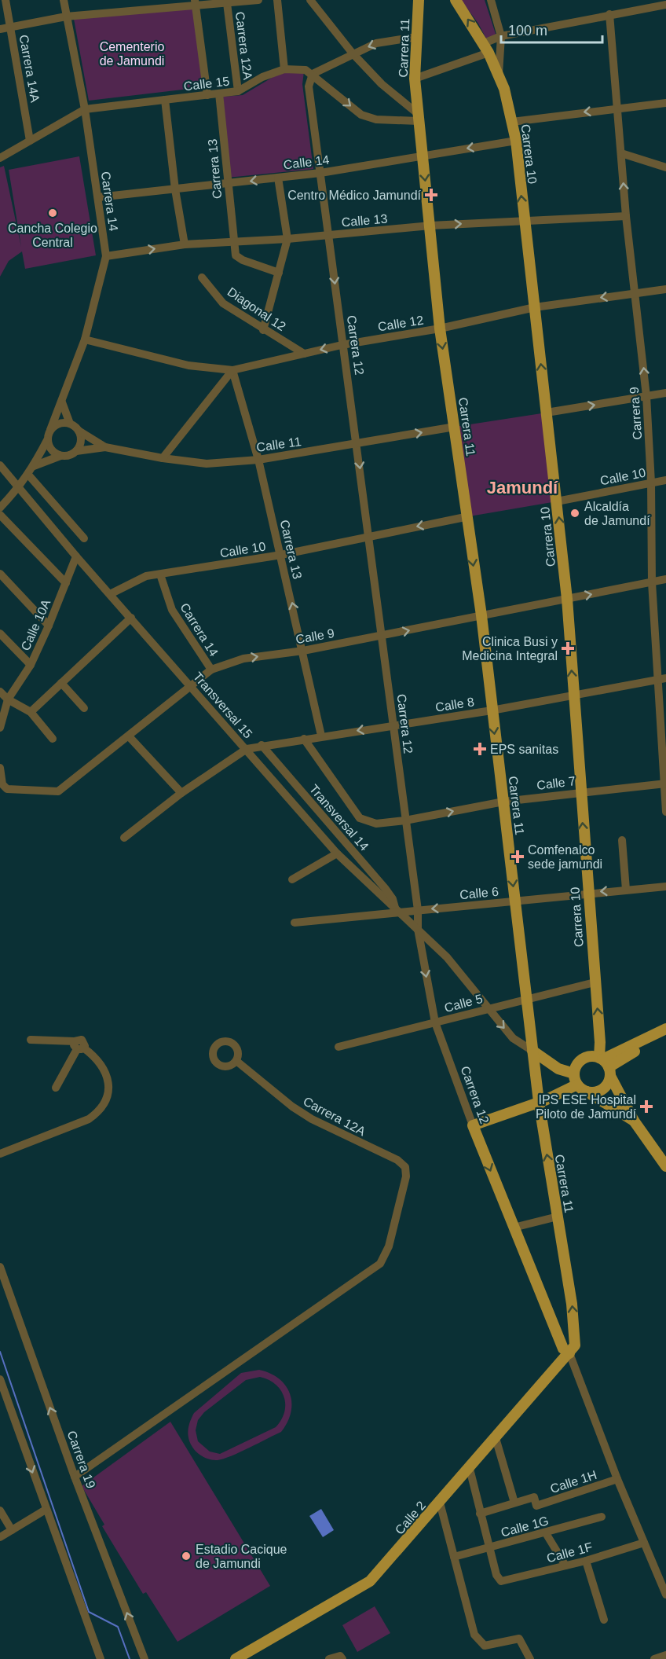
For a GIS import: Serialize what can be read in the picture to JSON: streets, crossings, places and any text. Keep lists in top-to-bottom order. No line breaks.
{"streets":{"main road":["Carrera 11","Carrera 10","Carrera 12","Calle 2"],"street":["Carrera 12A","Carrera 14A","Calle 15","Calle 14","Carrera 13","Carrera 14","Calle 13","Diagonal 12","Calle 12","Carrera 9","Calle 11","Calle 10","Calle 10A","Calle 9","Calle 8","Transversal 15","Calle 7","Transversal 14","Calle 6","Calle 5","Carrera 19","Calle 1H","Calle 1G","Calle 1F"]},"crossings":[["Carrera 12A","Calle 15"],["Carrera 12A","Carrera 19"],["Carrera 11","Calle 14"],["Carrera 11","Calle 13"],["Carrera 11","Calle 12"],["Carrera 11","Carrera 12"],["Carrera 11","Calle 11"],["Carrera 11","Calle 10"],["Carrera 11","Calle 9"],["Carrera 11","Calle 8"],["Carrera 11","Calle 7"],["Carrera 11","Calle 6"],["Carrera 11","Calle 5"],["Carrera 11","Calle 2"],["Carrera 14A","Calle 15"],["Calle 15","Carrera 13"],["Calle 15","Carrera 14"],["Calle 15","Carrera 12"],["Carrera 10","Calle 14"],["Carrera 10","Calle 13"],["Carrera 10","Calle 12"],["Carrera 10","Calle 10"],["Carrera 10","Calle 9"],["Carrera 10","Calle 8"],["Carrera 10","Calle 7"],["Carrera 10","Calle 6"],["Carrera 10","Calle 5"],["Calle 14","Carrera 13"],["Calle 14","Carrera 14"],["Calle 14","Carrera 12"],["Carrera 13","Calle 13"],["Carrera 13","Calle 12"],["Carrera 13","Calle 11"],["Carrera 13","Calle 10"],["Carrera 13","Calle 9"],["Carrera 13","Calle 8"],["Carrera 14","Calle 13"],["Carrera 14","Calle 12"],["Carrera 14","Calle 11"],["Carrera 14","Calle 10"],["Carrera 14","Calle 9"],["Calle 13","Carrera 12"],["Calle 13","Carrera 9"],["Diagonal 12","Calle 12"],["Calle 12","Carrera 12"],["Calle 12","Carrera 9"],["Carrera 12","Calle 11"],["Carrera 12","Calle 10"],["Carrera 12","Calle 9"],["Carrera 12","Calle 8"],["Carrera 12","Transversal 15"],["Carrera 12","Calle 7"],["Carrera 12","Calle 6"],["Carrera 12","Calle 5"],["Carrera 12","Calle 2"],["Carrera 9","Calle 10"],["Carrera 9","Calle 9"],["Carrera 9","Calle 8"],["Carrera 9","Calle 7"],["Calle 10","Transversal 15"],["Calle 10A","Transversal 15"],["Calle 9","Transversal 15"],["Calle 8","Transversal 15"],["Calle 8","Calle 7"],["Calle 8","Transversal 14"],["Transversal 15","Transversal 14"],["Transversal 15","Calle 6"],["Transversal 14","Calle 6"],["Calle 1G","Calle 1F"]],"one_way":["Carrera 10","Calle 9","Calle 6"],"districts":["Jamundí"],"parks":["Cementerio de Jamundi"],"places":{"health":["Centro Médico Jamundí","Clinica Busi y Medicina Integral","EPS sanitas","Comfenalco sede jamundi","IPS ESE Hospital Piloto de Jamundí"],"other":["Cancha Colegio Central","Alcaldía de Jamundí","Estadio Cacique de Jamundi"]},"scale_bar":"100 m"}
